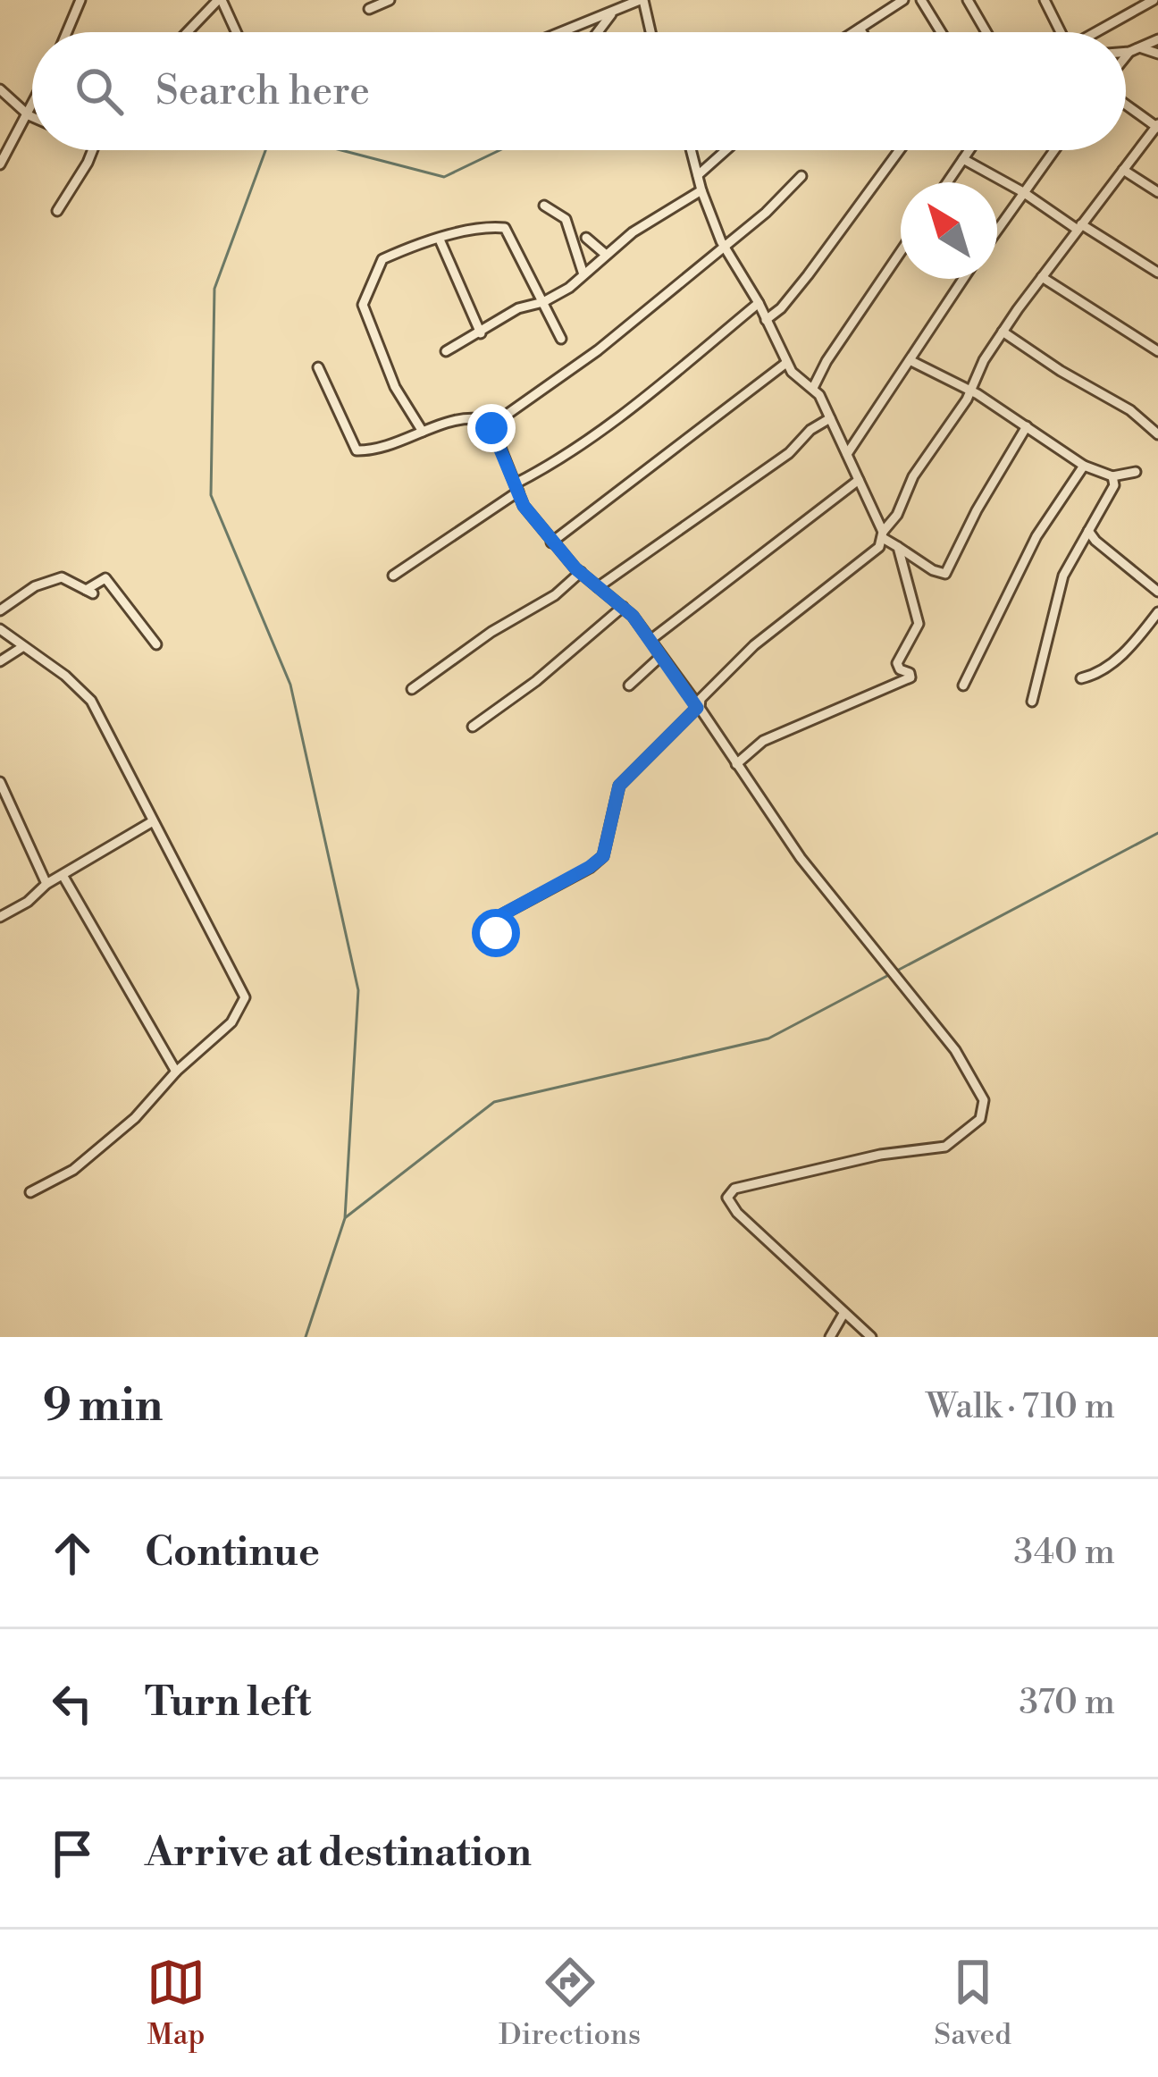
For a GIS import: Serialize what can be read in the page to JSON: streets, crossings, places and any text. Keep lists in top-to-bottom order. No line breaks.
{"north":"top left","page":{"search":"Search here","heading":["9 min","Walk · 710 m"],"list":[["Continue","340 m"],["Turn left","370 m"],"Arrive at destination"],"nav":["Map","Directions","Saved"]}}
